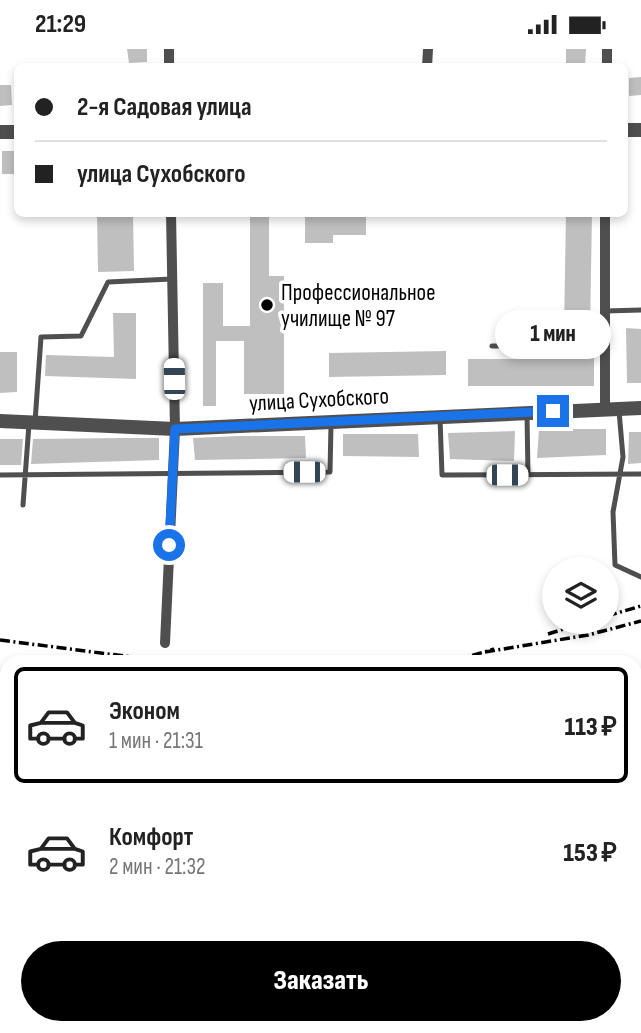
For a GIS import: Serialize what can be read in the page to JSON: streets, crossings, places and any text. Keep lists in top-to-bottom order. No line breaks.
{"streets":{"street":["улица Сухобского"]},"places":["Профессиональное училище № 97"],"page":{"status":"21:29","banner":["2-я Садовая улица","улица Сухобского"],"bubble":"1 мин","list":[{"name":"Эконом","note":"1 мин · 21:31","value":"113 ₽"},{"name":"Комфорт","note":"2 мин · 21:32","value":"153 ₽"}],"buttons":"Заказать"}}
